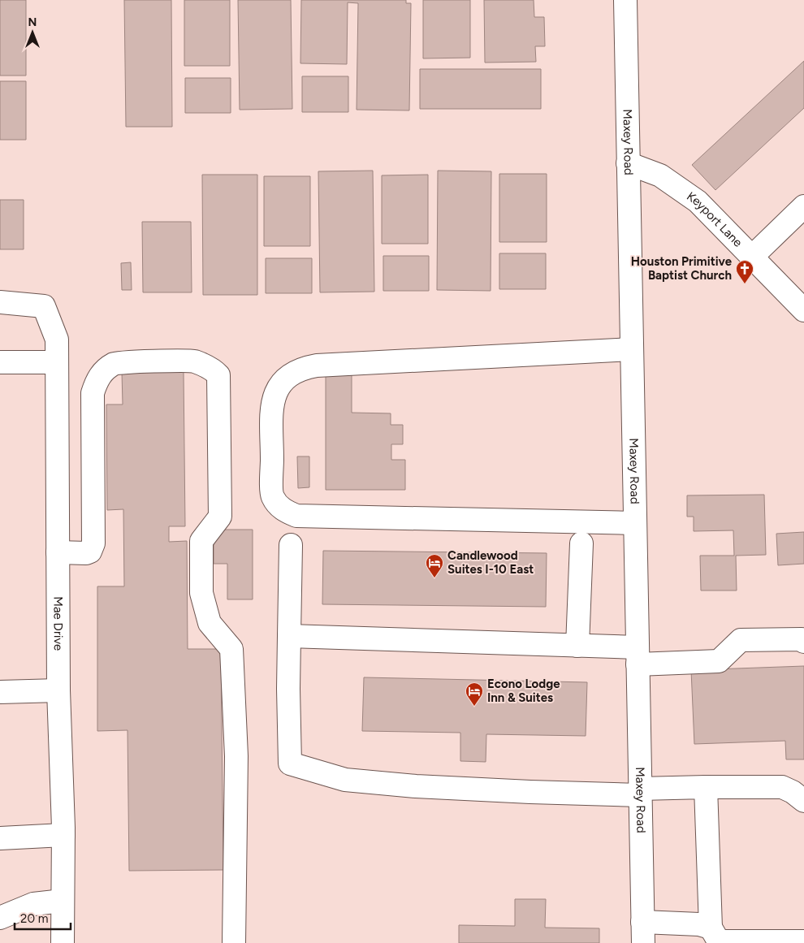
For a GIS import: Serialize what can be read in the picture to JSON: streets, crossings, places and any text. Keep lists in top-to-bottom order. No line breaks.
{"streets":{"street":["Maxey Road","Keyport Lane","Mae Drive"]},"crossings":[["Maxey Road","Keyport Lane"]],"places":{"church":["Houston Primitive Baptist Church"],"hotel":["Candlewood Suites I-10 East","Econo Lodge Inn & Suites"]},"scale_bar":"20 m","north":"top"}
